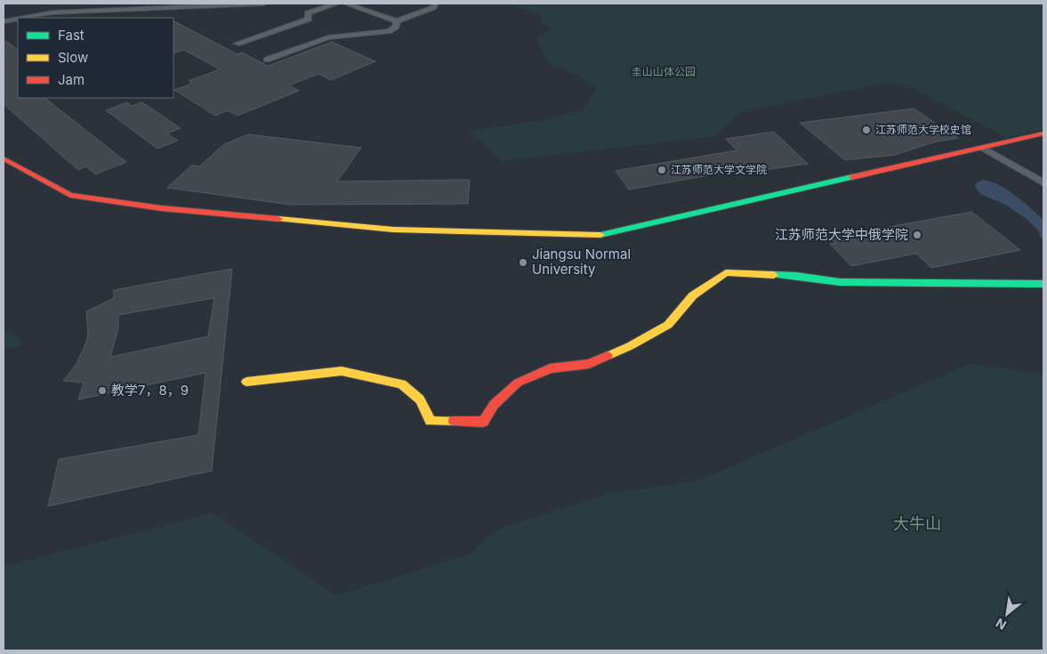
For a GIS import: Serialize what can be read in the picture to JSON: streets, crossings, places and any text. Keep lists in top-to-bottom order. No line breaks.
{"parks":["圭山山体公园","大牛山"],"places":["江苏师范大学校史馆","江苏师范大学文学院","江苏师范大学中俄学院","Jiangsu Normal University","教学7，8，9"],"legend":["Fast","Slow","Jam"],"north":"bottom left"}
